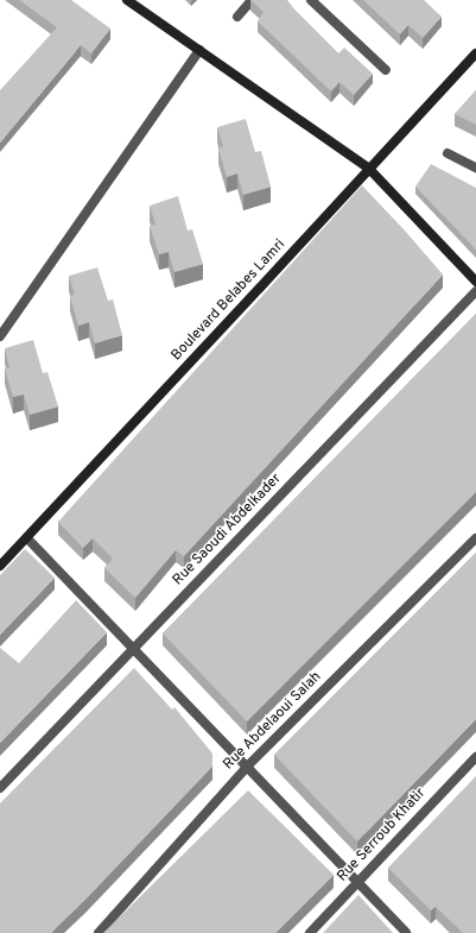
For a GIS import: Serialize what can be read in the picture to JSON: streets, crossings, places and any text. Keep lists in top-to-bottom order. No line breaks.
{"streets":{"main road":["Boulevard Belabes Lamri"],"street":["Rue Saoudi Abdelkader","Rue Abdelaoui Salah","Rue Serroub Khatir"]}}
